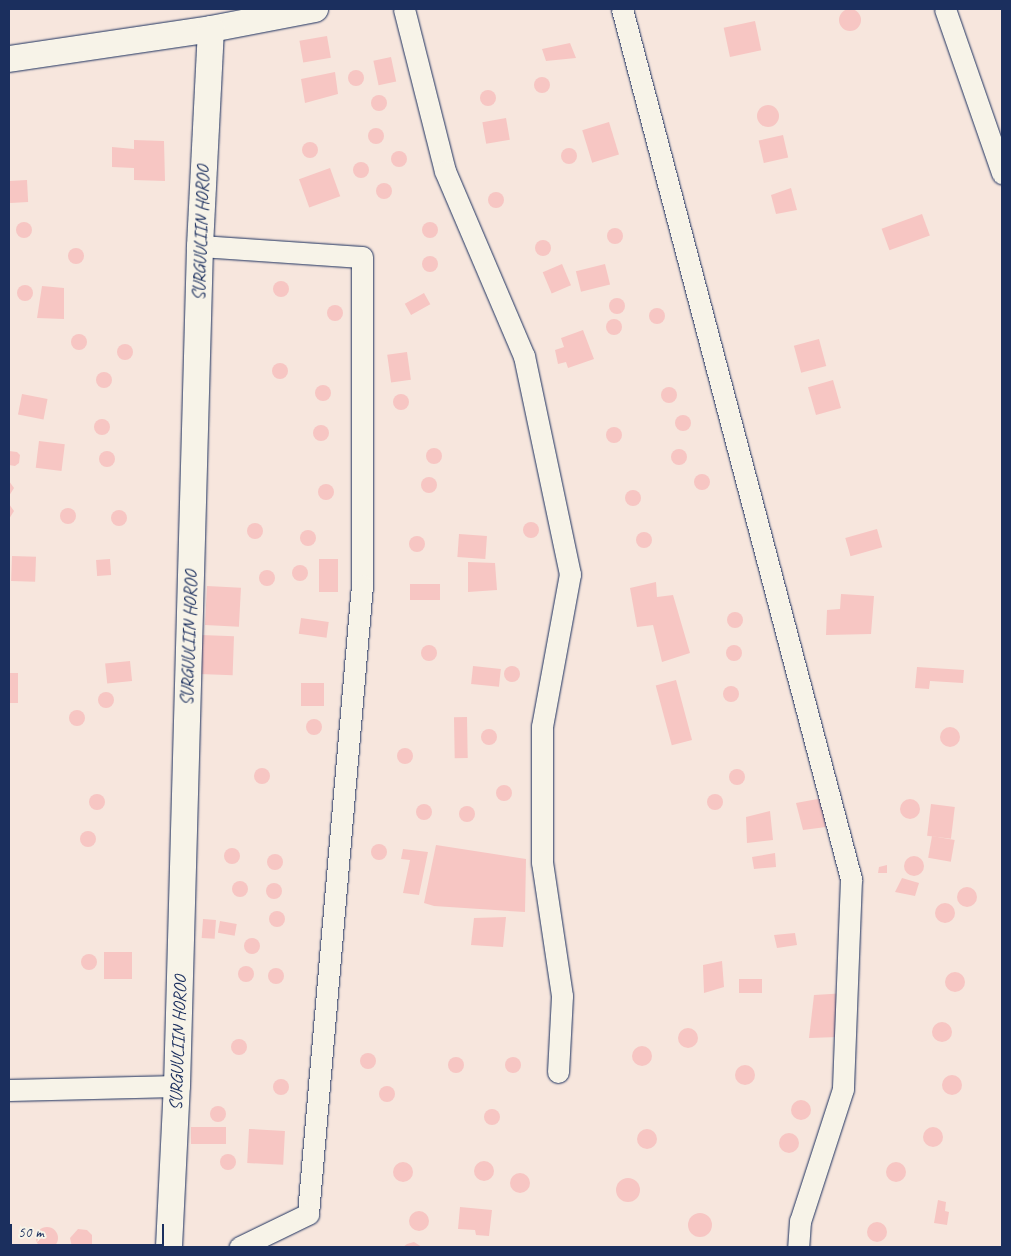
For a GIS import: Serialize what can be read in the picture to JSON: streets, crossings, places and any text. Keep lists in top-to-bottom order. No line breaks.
{"streets":{"street":["SURGUULIIN HOROO"]},"scale_bar":"50 m"}
